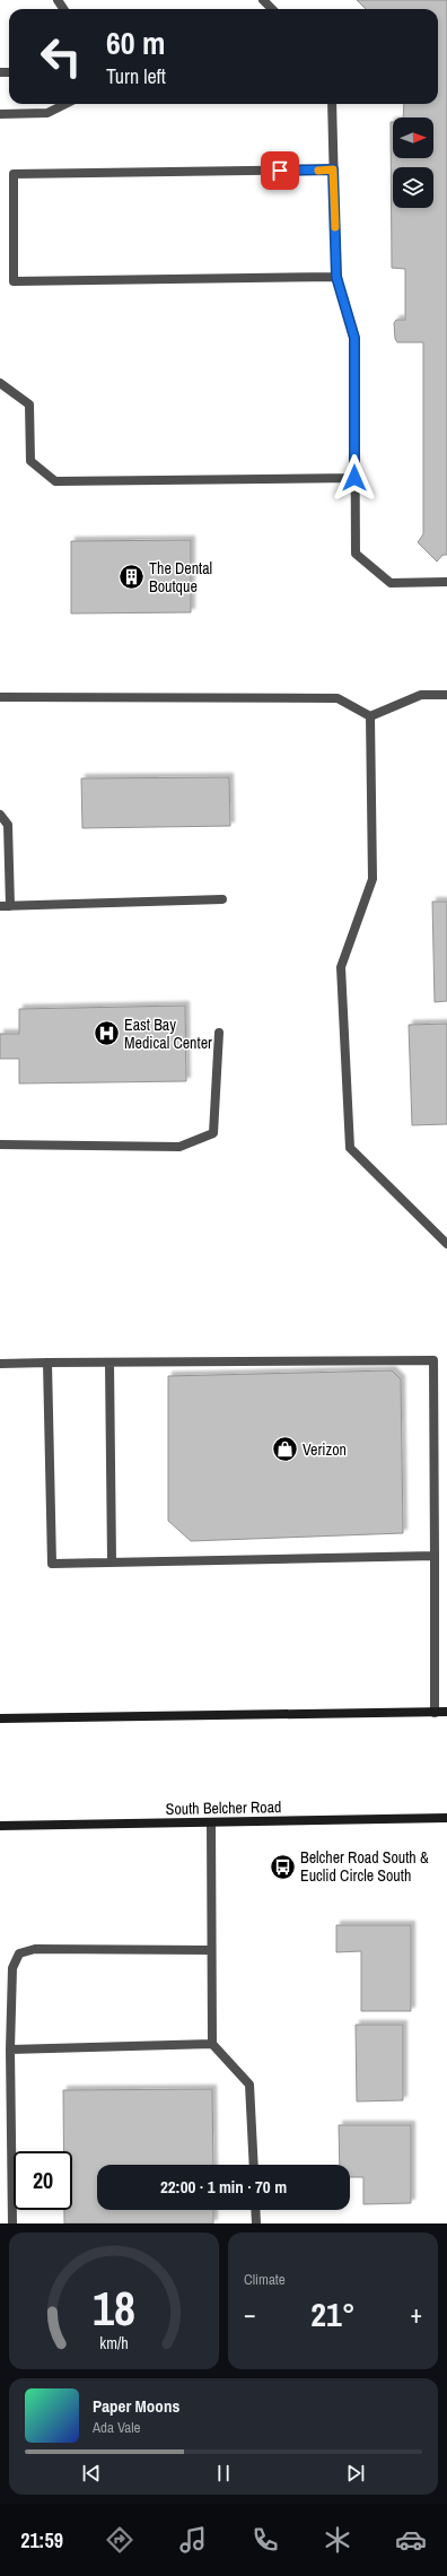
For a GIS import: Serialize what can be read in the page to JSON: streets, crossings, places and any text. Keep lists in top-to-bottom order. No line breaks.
{"streets":{"main road":["South Belcher Road"]},"places":{"building":["The Dental Boutque"],"hospital":["East Bay Medical Center"],"shop":["Verizon"],"bus stop":["Belcher Road South & Euclid Circle South"]},"north":"right","page":{"turn":["60 m","Turn left"],"limit":"20","trip":"22:00 · 1 min · 70 m","tile":"Climate","heat":["−","21°","+"],"song":["Paper Moons","Ada Vale"],"tabs":"21:59","gauge":["18","km/h"]}}
